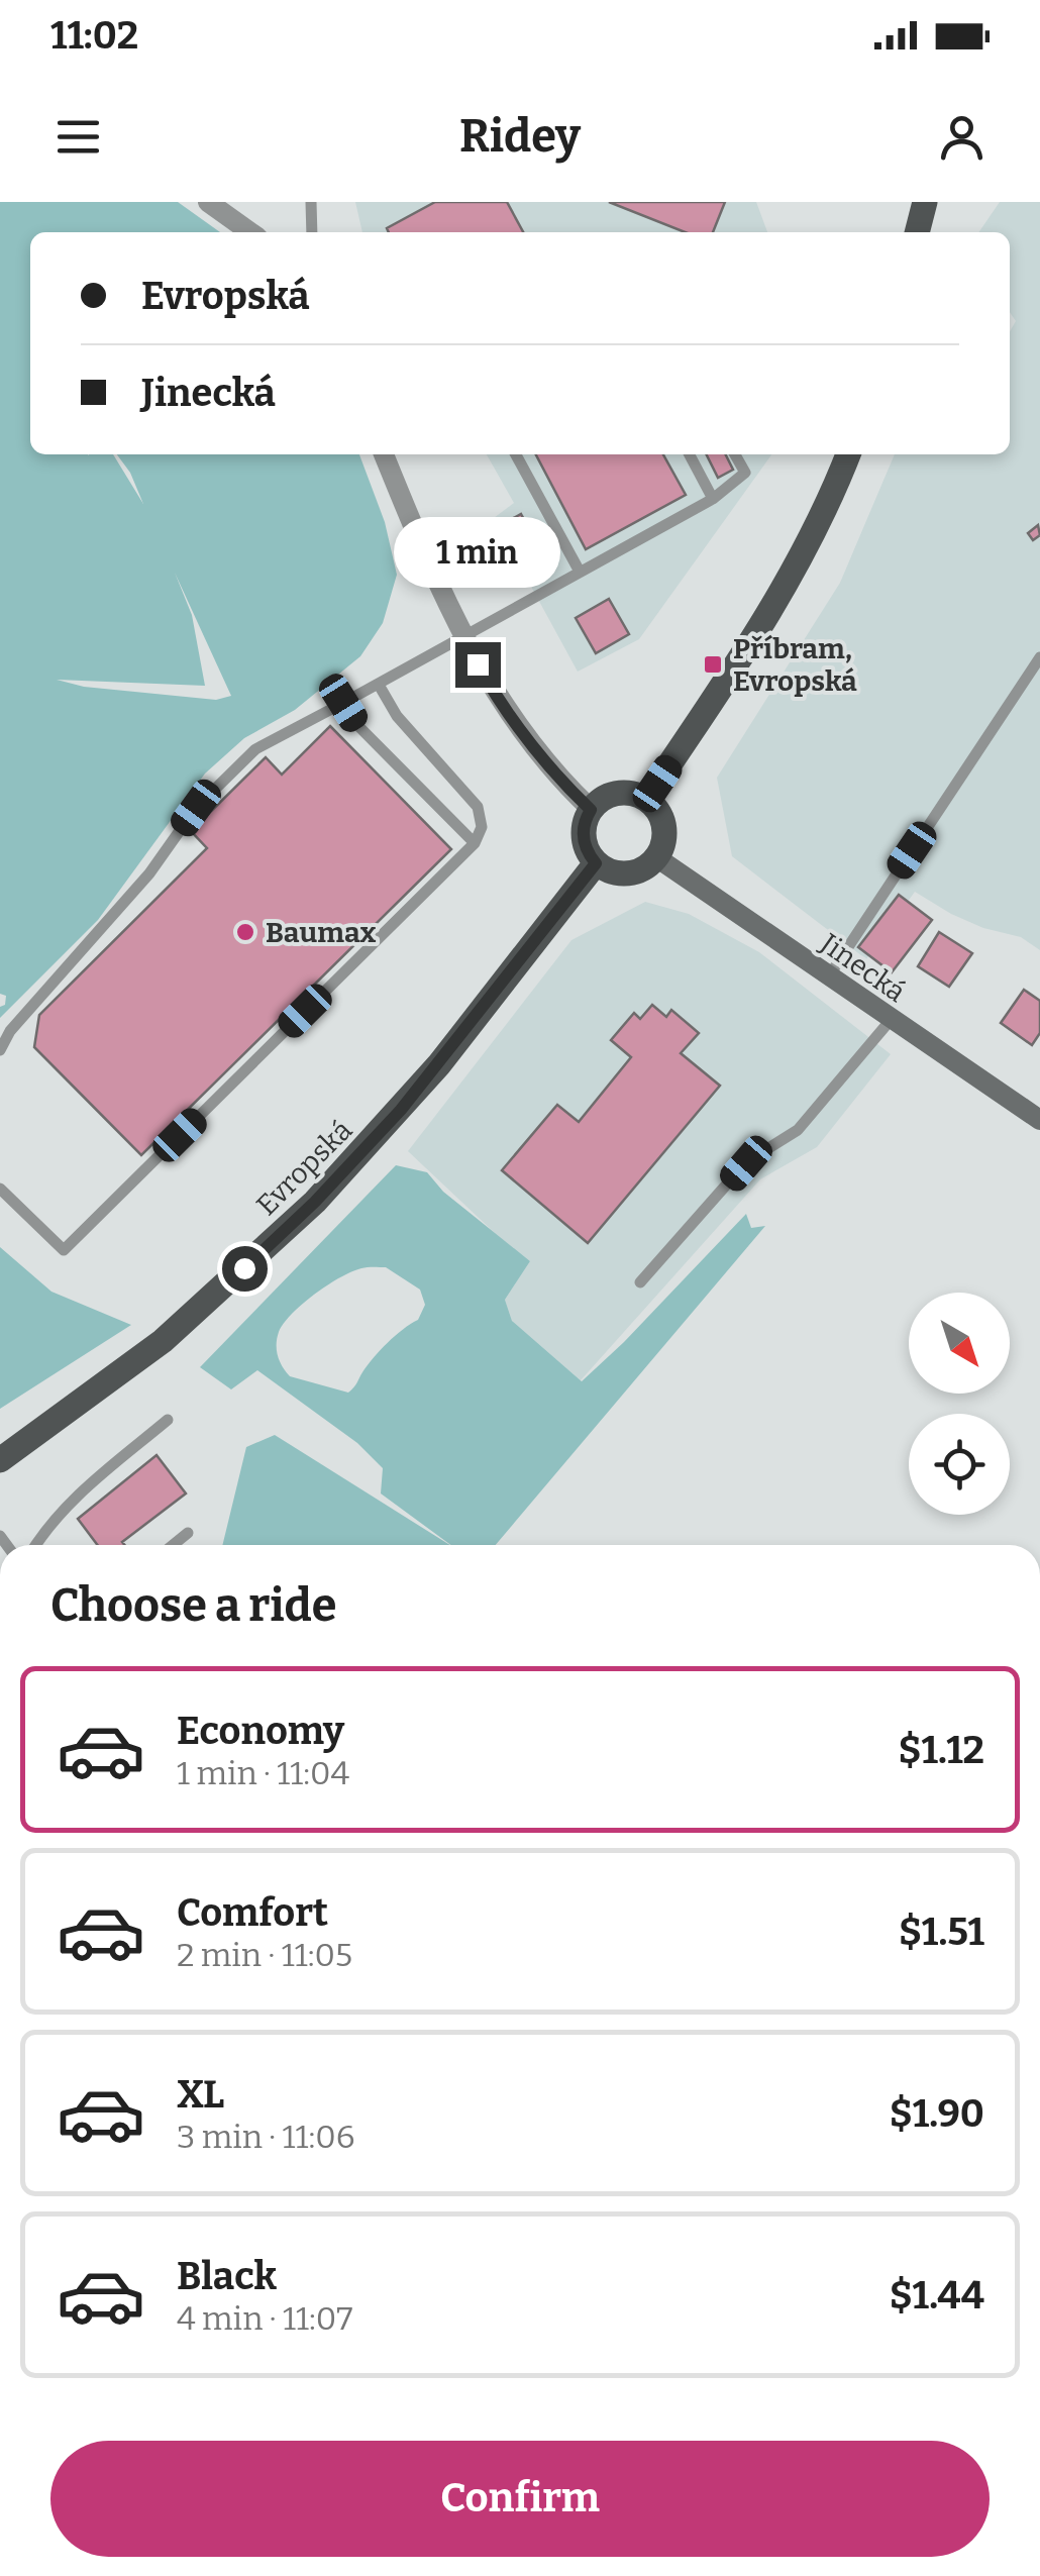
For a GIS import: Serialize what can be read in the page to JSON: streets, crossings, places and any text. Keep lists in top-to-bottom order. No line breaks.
{"streets":{"main road":["Jinecká","Evropská"]},"crossings":[["Jinecká","Evropská"]],"places":{"transit":["Příbram, Evropská"],"other":["Baumax"]},"north":"bottom right","page":{"status":"11:02","header":"Ridey","banner":["Evropská","Jinecká"],"bubble":"1 min","heading":"Choose a ride","list":[{"name":"Economy","note":"1 min · 11:04","value":"$1.12"},{"name":"Comfort","note":"2 min · 11:05","value":"$1.51"},{"name":"XL","note":"3 min · 11:06","value":"$1.90"},{"name":"Black","note":"4 min · 11:07","value":"$1.44"}],"buttons":"Confirm"}}
